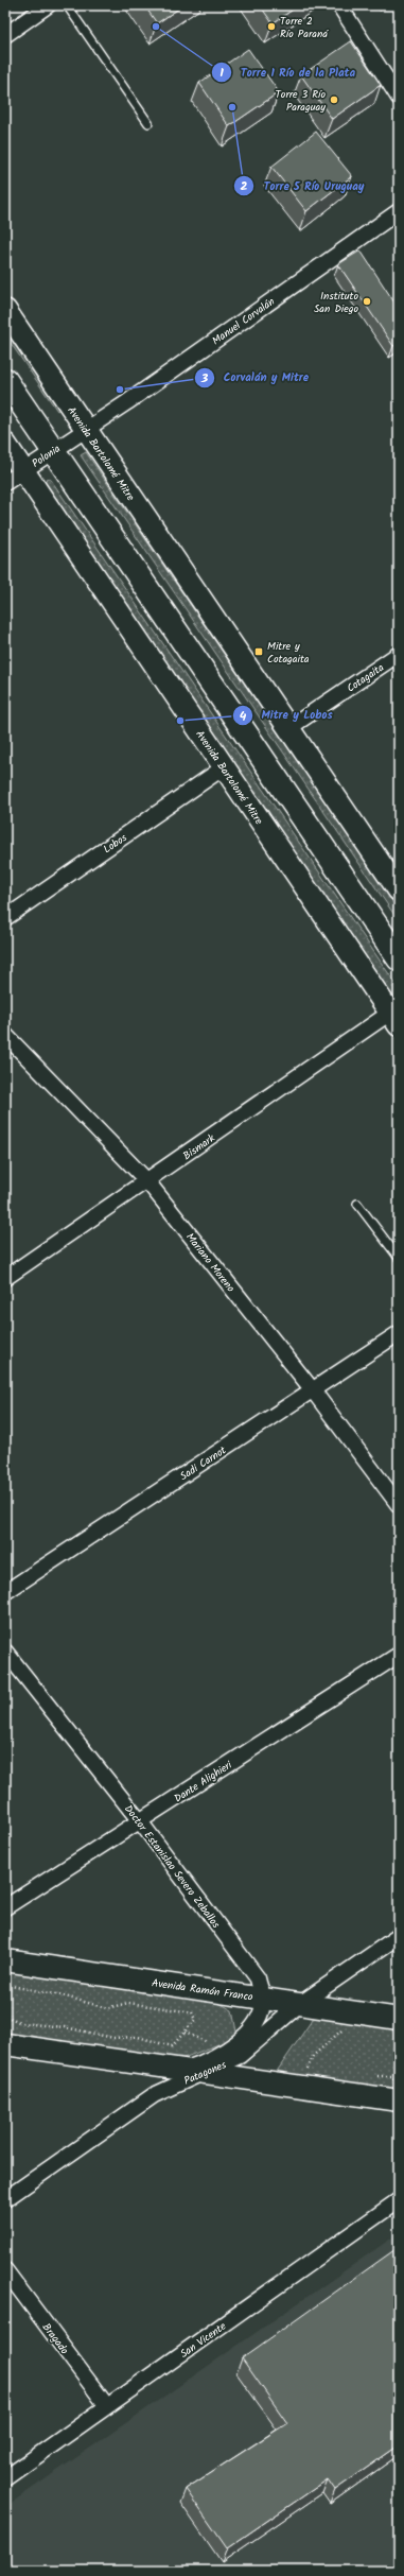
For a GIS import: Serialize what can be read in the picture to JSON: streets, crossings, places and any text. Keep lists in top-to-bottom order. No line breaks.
{"streets":{"street":["Manuel Corvalán","Avenida Bartolomé Mitre","Polonia","Cotagaita","Lobos","Bismark","Mariano Moreno","Sadi Carnot","Dante Alighieri","Doctor Estanislao Severo Zeballos","Avenida Ramón Franco","Patagones","Bragado","San Vicente"]},"crossings":[["Manuel Corvalán","Avenida Bartolomé Mitre"],["Manuel Corvalán","Polonia"],["Avenida Bartolomé Mitre","Polonia"],["Avenida Bartolomé Mitre","Cotagaita"],["Avenida Bartolomé Mitre","Lobos"],["Avenida Bartolomé Mitre","Bismark"],["Bismark","Mariano Moreno"],["Mariano Moreno","Sadi Carnot"],["Dante Alighieri","Doctor Estanislao Severo Zeballos"],["Doctor Estanislao Severo Zeballos","Avenida Ramón Franco"],["Avenida Ramón Franco","Patagones"],["Bragado","San Vicente"]],"places":{"other":["Torre 1 Río de la Plata","Torre 2 Río Paraná","Torre 3 Río Paraguay","Torre 5 Río Uruguay","Instituto San Diego","Corvalán y Mitre","Mitre y Lobos"],"transit":["Mitre y Cotagaita"]}}
